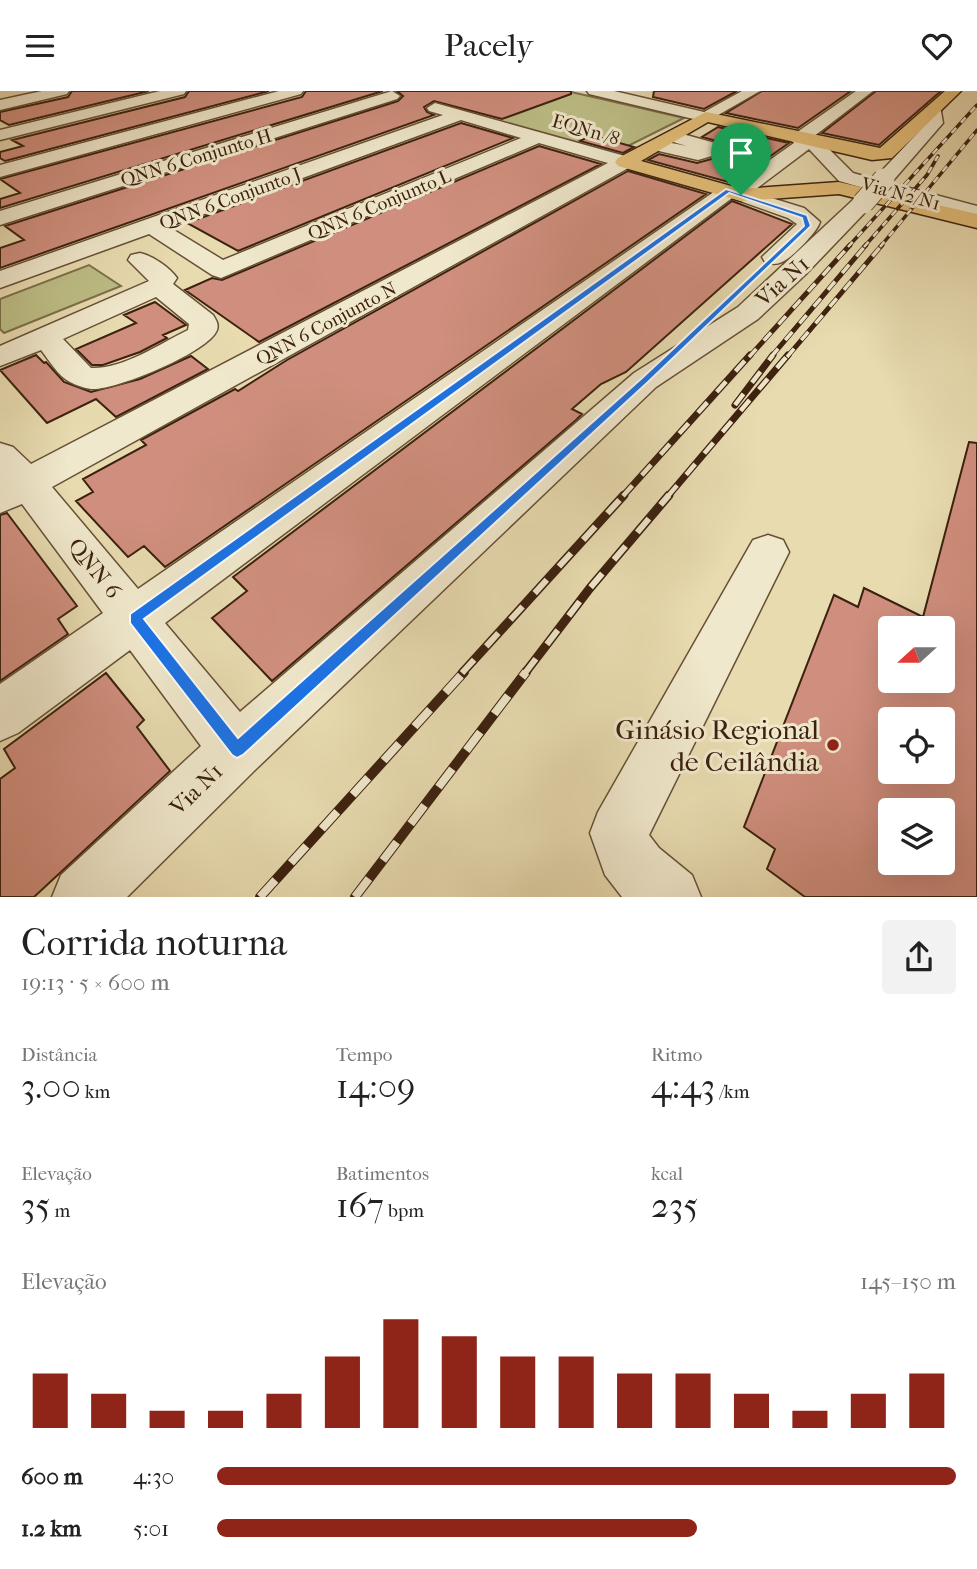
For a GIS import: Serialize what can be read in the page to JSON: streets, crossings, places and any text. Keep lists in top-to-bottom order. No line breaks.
{"streets":{"main road":["Via N2/N1","Via N1"],"street":["EQNn /8","QNN 6 Conjunto H","QNN 6 Conjunto J","QNN 6 Conjunto L","QNN 6 Conjunto N","QNN 6"]},"crossings":[["EQNn /8","QNN 6 Conjunto H"],["EQNn /8","QNN 6 Conjunto J"],["EQNn /8","QNN 6 Conjunto L"],["EQNn /8","QNN 6 Conjunto N"],["Via N2/N1","Via N1"],["QNN 6 Conjunto J","QNN 6 Conjunto L"],["Via N1","QNN 6"],["QNN 6 Conjunto N","QNN 6"]],"places":["Ginásio Regional de Ceilândia"],"north":"left","page":{"header":"Pacely","heading":["Corrida noturna","19:13 · 5 × 600 m"],"stats":[["Distância","3.00 km"],["Tempo","14:09"],["Ritmo","4:43 /km"],["Elevação","35 m"],["Batimentos","167 bpm"],["kcal","235"]],"chart":["Elevação","145–150 m"],"list":[{"name":"600 m","note":"4:30"},{"name":"1.2 km","note":"5:01"}]}}
